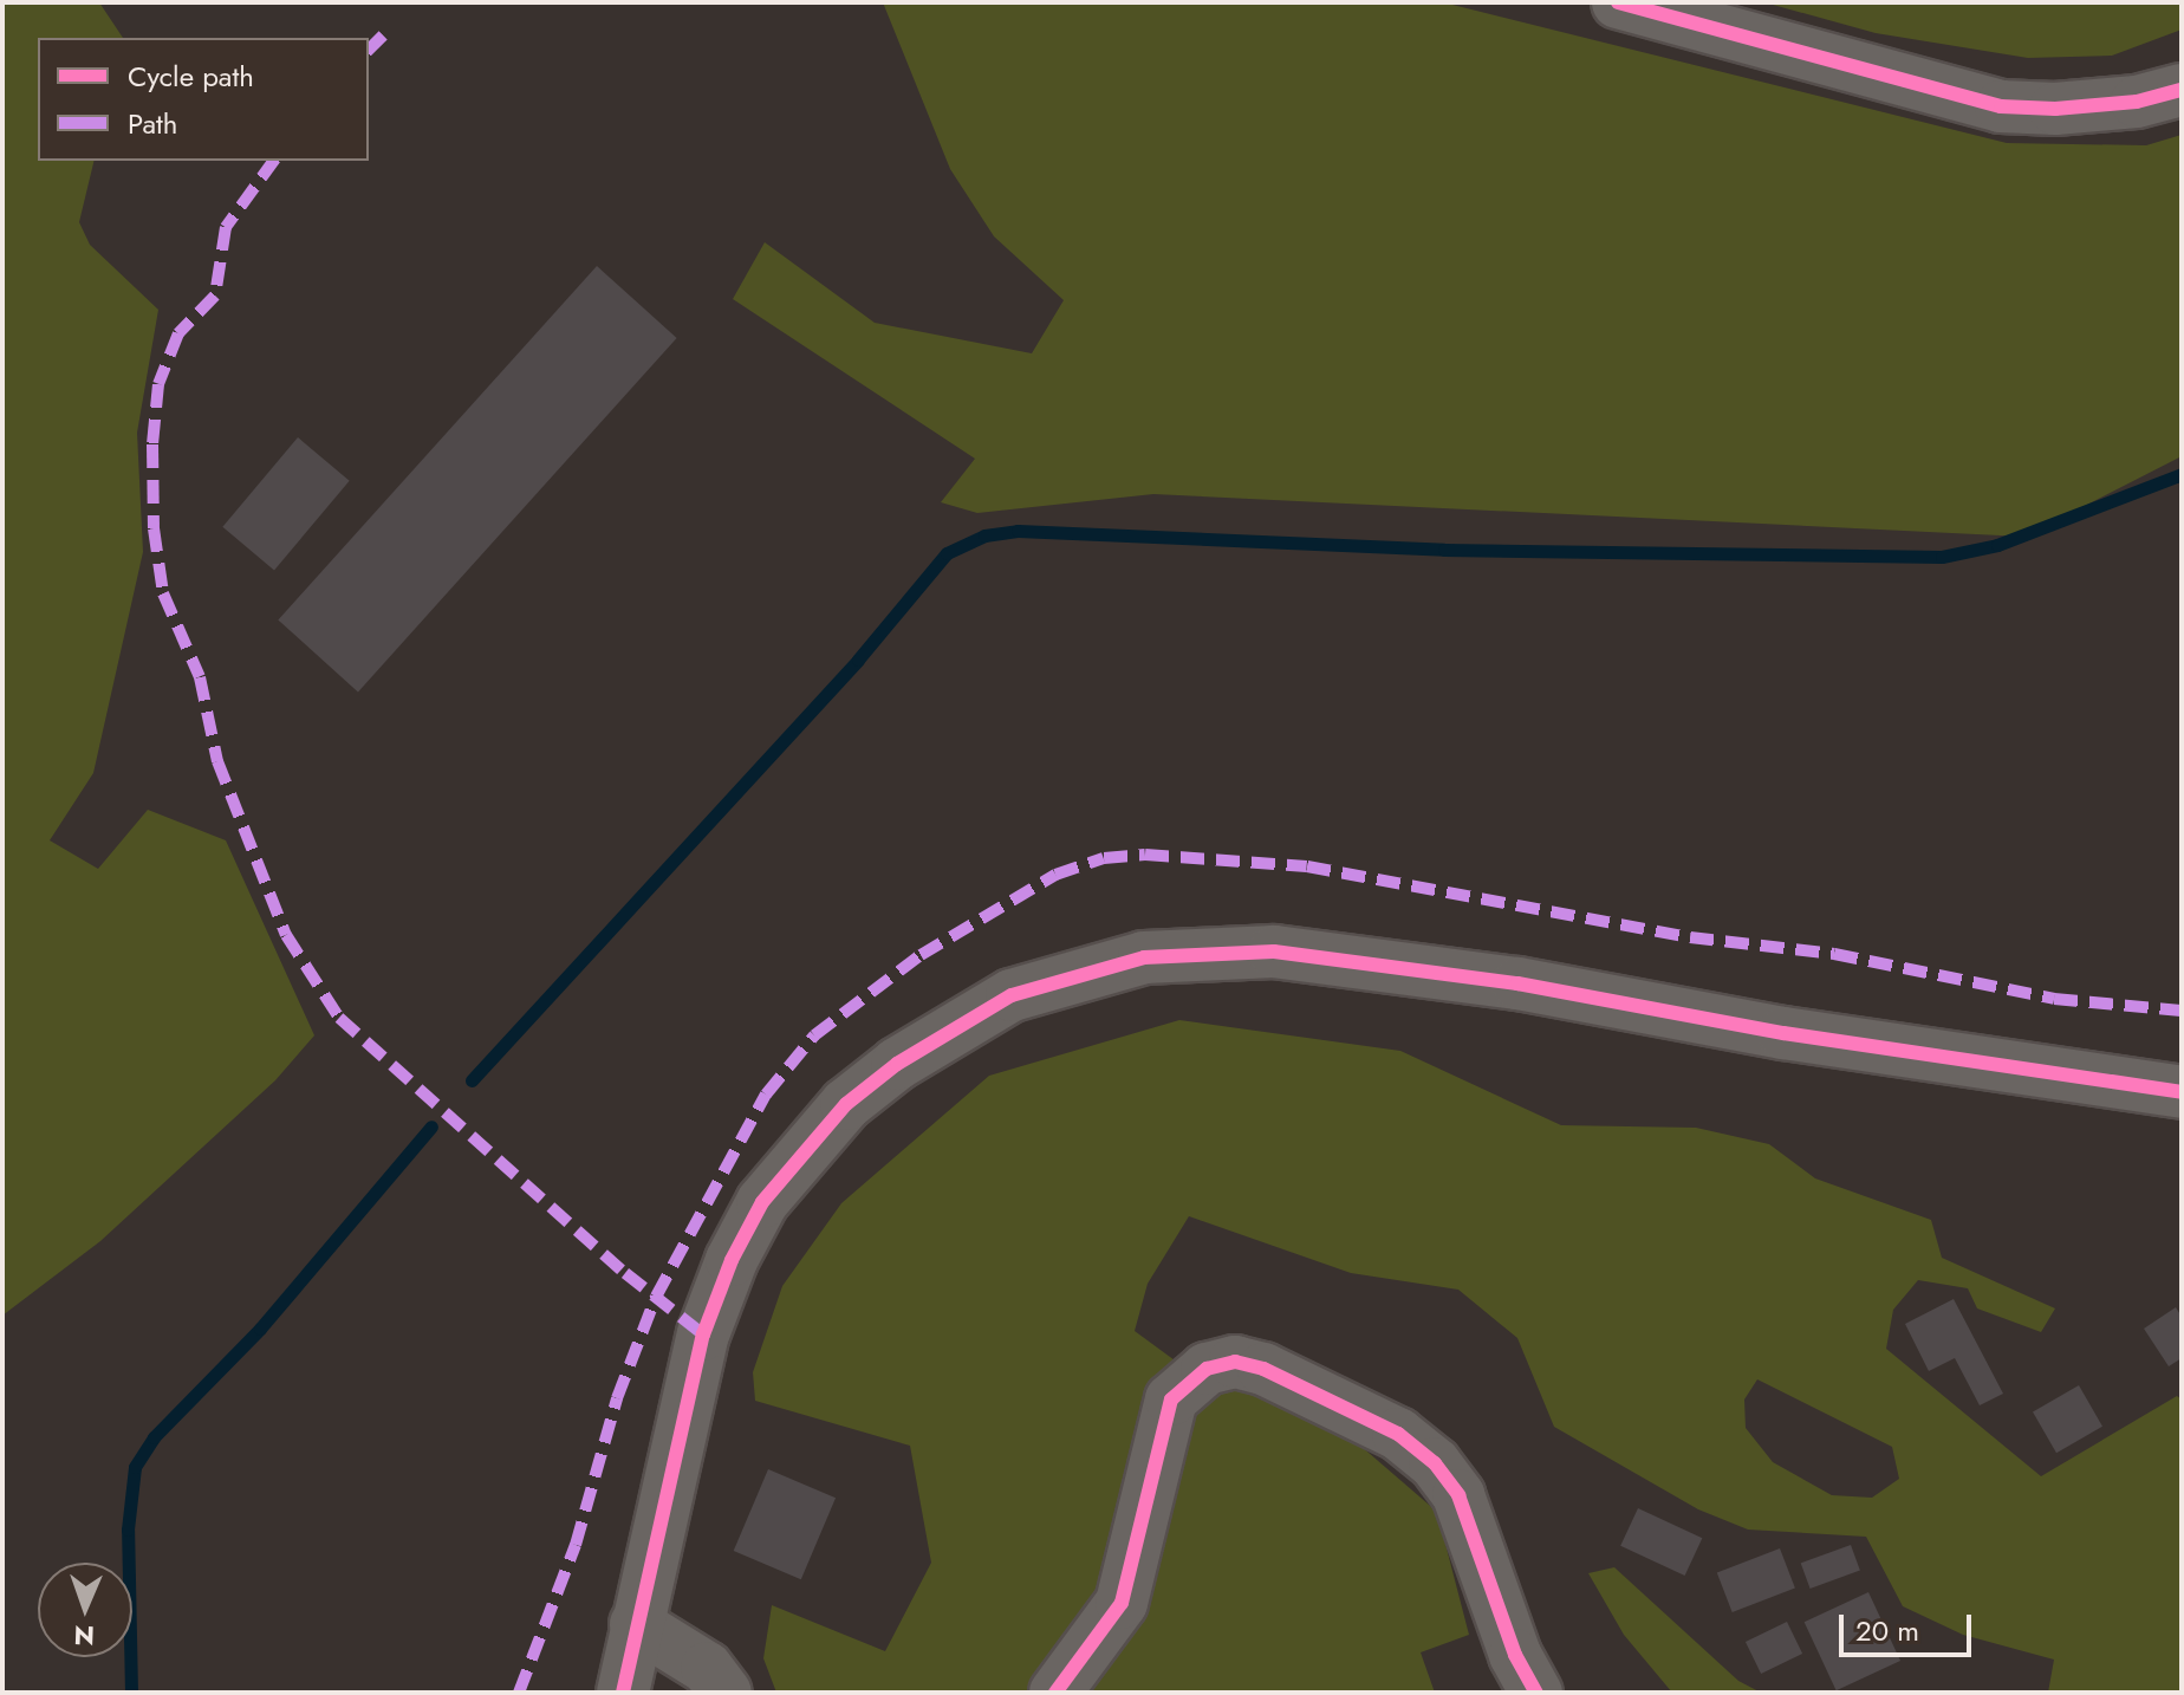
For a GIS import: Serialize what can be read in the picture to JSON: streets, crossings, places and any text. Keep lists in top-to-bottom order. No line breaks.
{"legend":["Cycle path","Path"],"scale_bar":"20 m","north":"bottom"}
